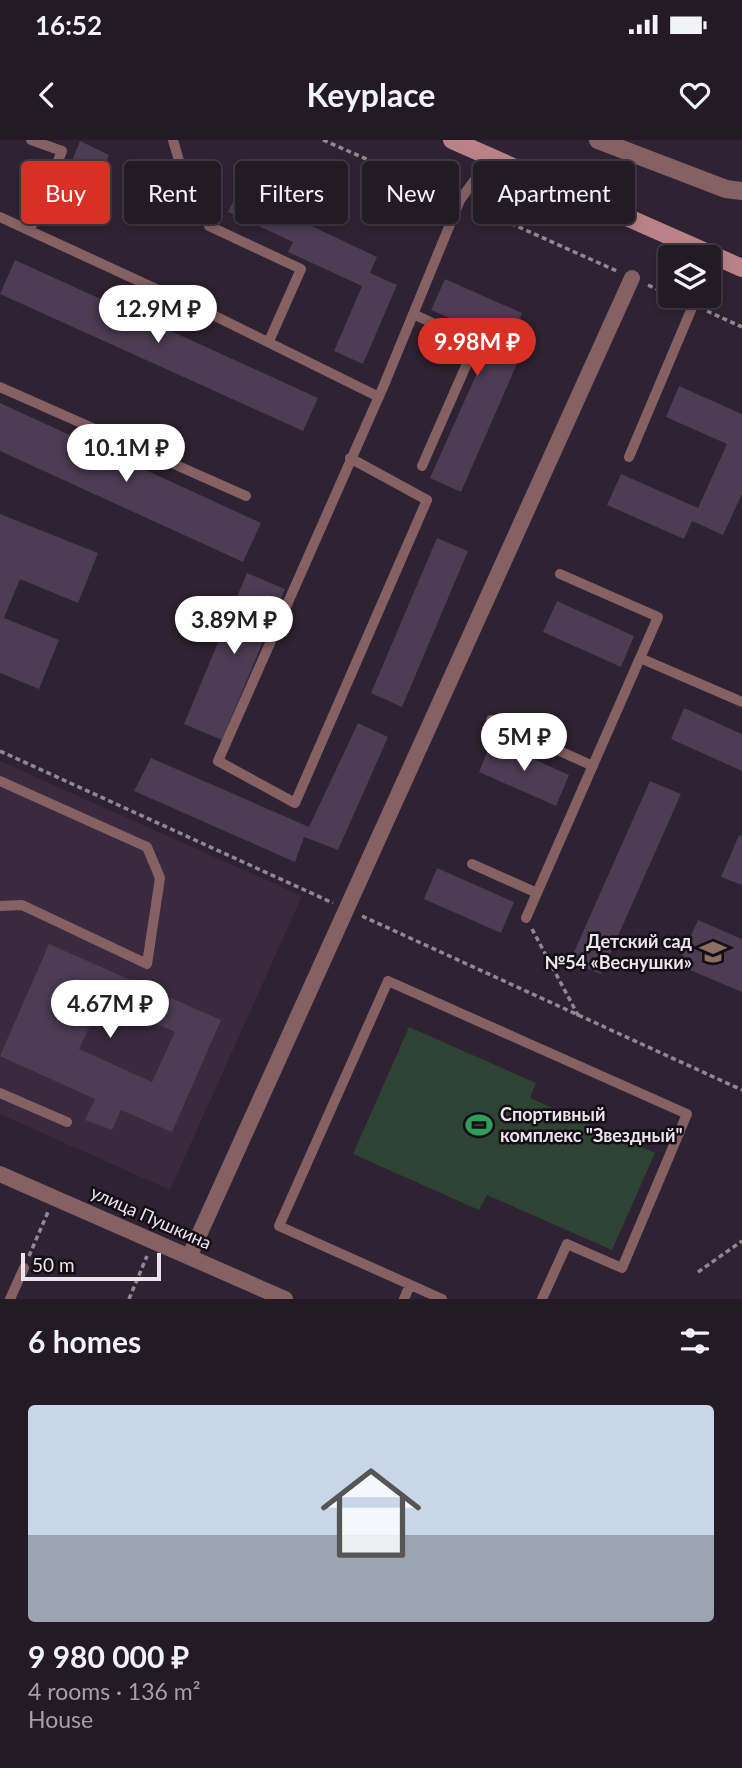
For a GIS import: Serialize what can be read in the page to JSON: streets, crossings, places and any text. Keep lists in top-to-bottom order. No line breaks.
{"streets":{"street":["улица Пушкина"]},"places":{"school or university":["Детский сад №54 «Веснушки»"],"sports":["Спортивный комплекс \"Звездный\""]},"scale_bar":"50 m","page":{"status":"16:52","header":"Keyplace","chip":["Buy","Rent","Filters","New","Apartment"],"price":["12.9M ₽","9.98M ₽","10.1M ₽","3.89M ₽","5M ₽","4.67M ₽"],"scale":"50 m","heading":"6 homes","list":[{"name":"9 980 000 ₽","note":"4 rooms · 136 m² · House"}]}}
